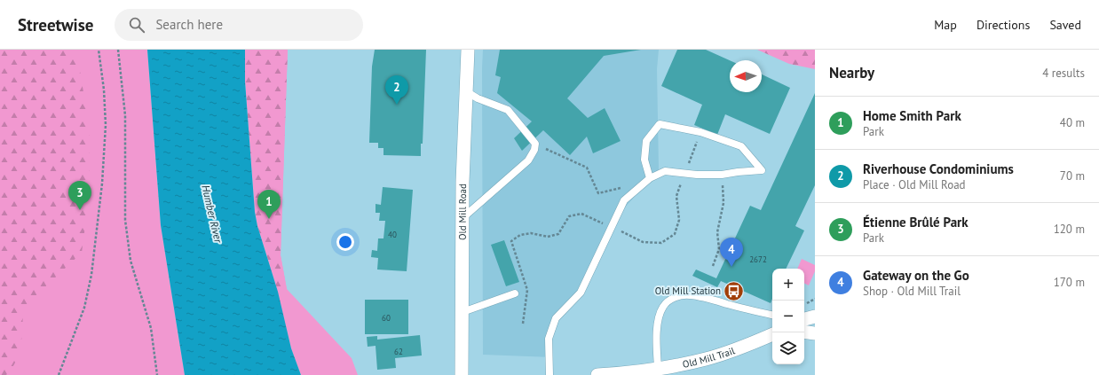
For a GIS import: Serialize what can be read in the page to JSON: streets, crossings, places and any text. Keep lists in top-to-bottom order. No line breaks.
{"streets":{"street":["Old Mill Road","Old Mill Trail"]},"water":["Humber River"],"places":{"bus stop":["Old Mill Station"]},"house_numbers":["40","2672","60","62"],"north":"left","page":{"header":"Streetwise","search":"Search here","nav":["Map","Directions","Saved"],"heading":["Nearby","4 results"],"pins":["2","3","1","4"],"list":[{"mark":"1","name":"Home Smith Park","note":"Park","value":"40 m"},{"mark":"2","name":"Riverhouse Condominiums","note":"Place · Old Mill Road","value":"70 m"},{"mark":"3","name":"Étienne Brûlé Park","note":"Park","value":"120 m"},{"mark":"4","name":"Gateway on the Go","note":"Shop · Old Mill Trail","value":"170 m"}],"map_buttons":["+","−"]}}
